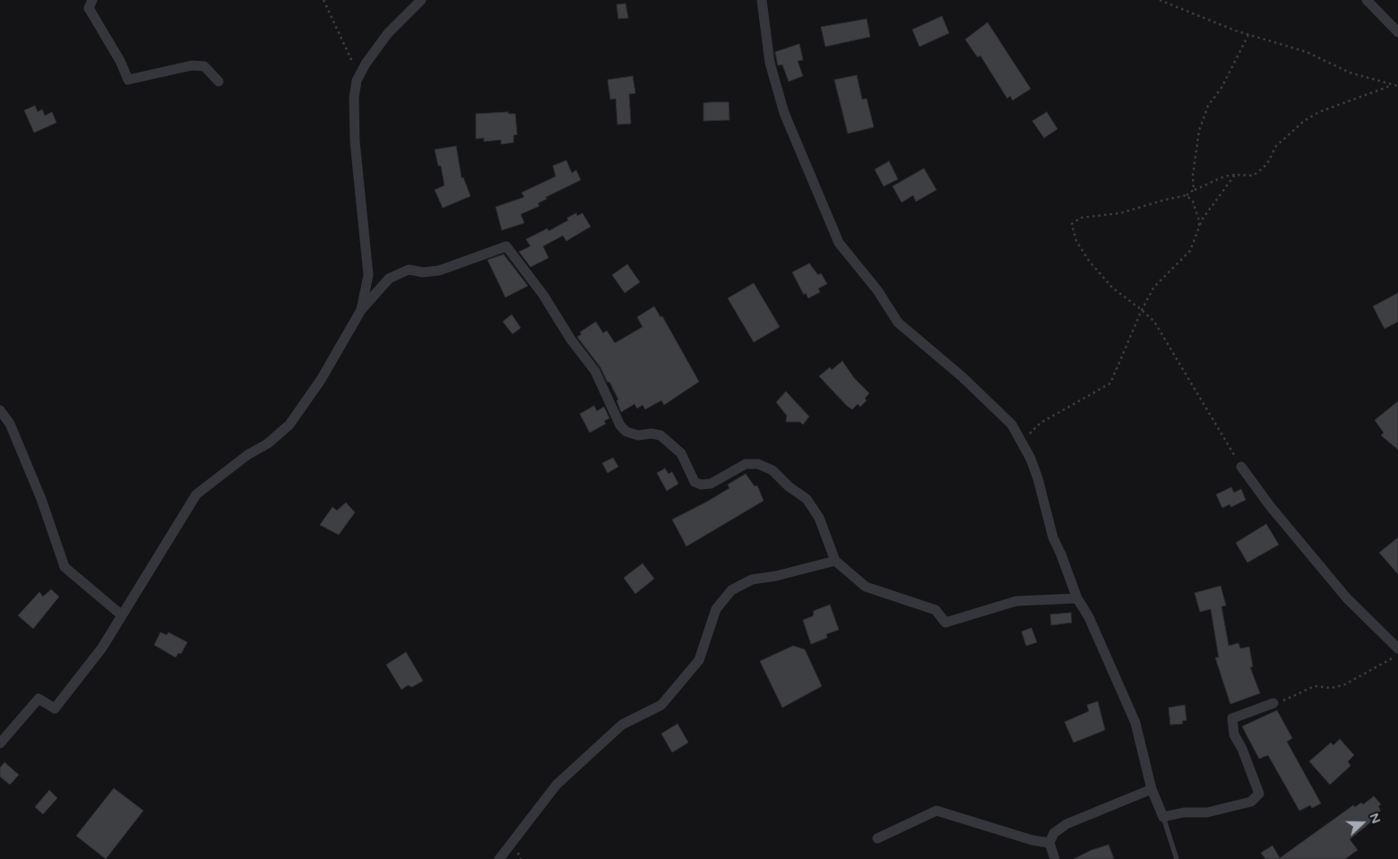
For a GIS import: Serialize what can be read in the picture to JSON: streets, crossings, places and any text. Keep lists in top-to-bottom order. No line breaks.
{"north":"right"}
